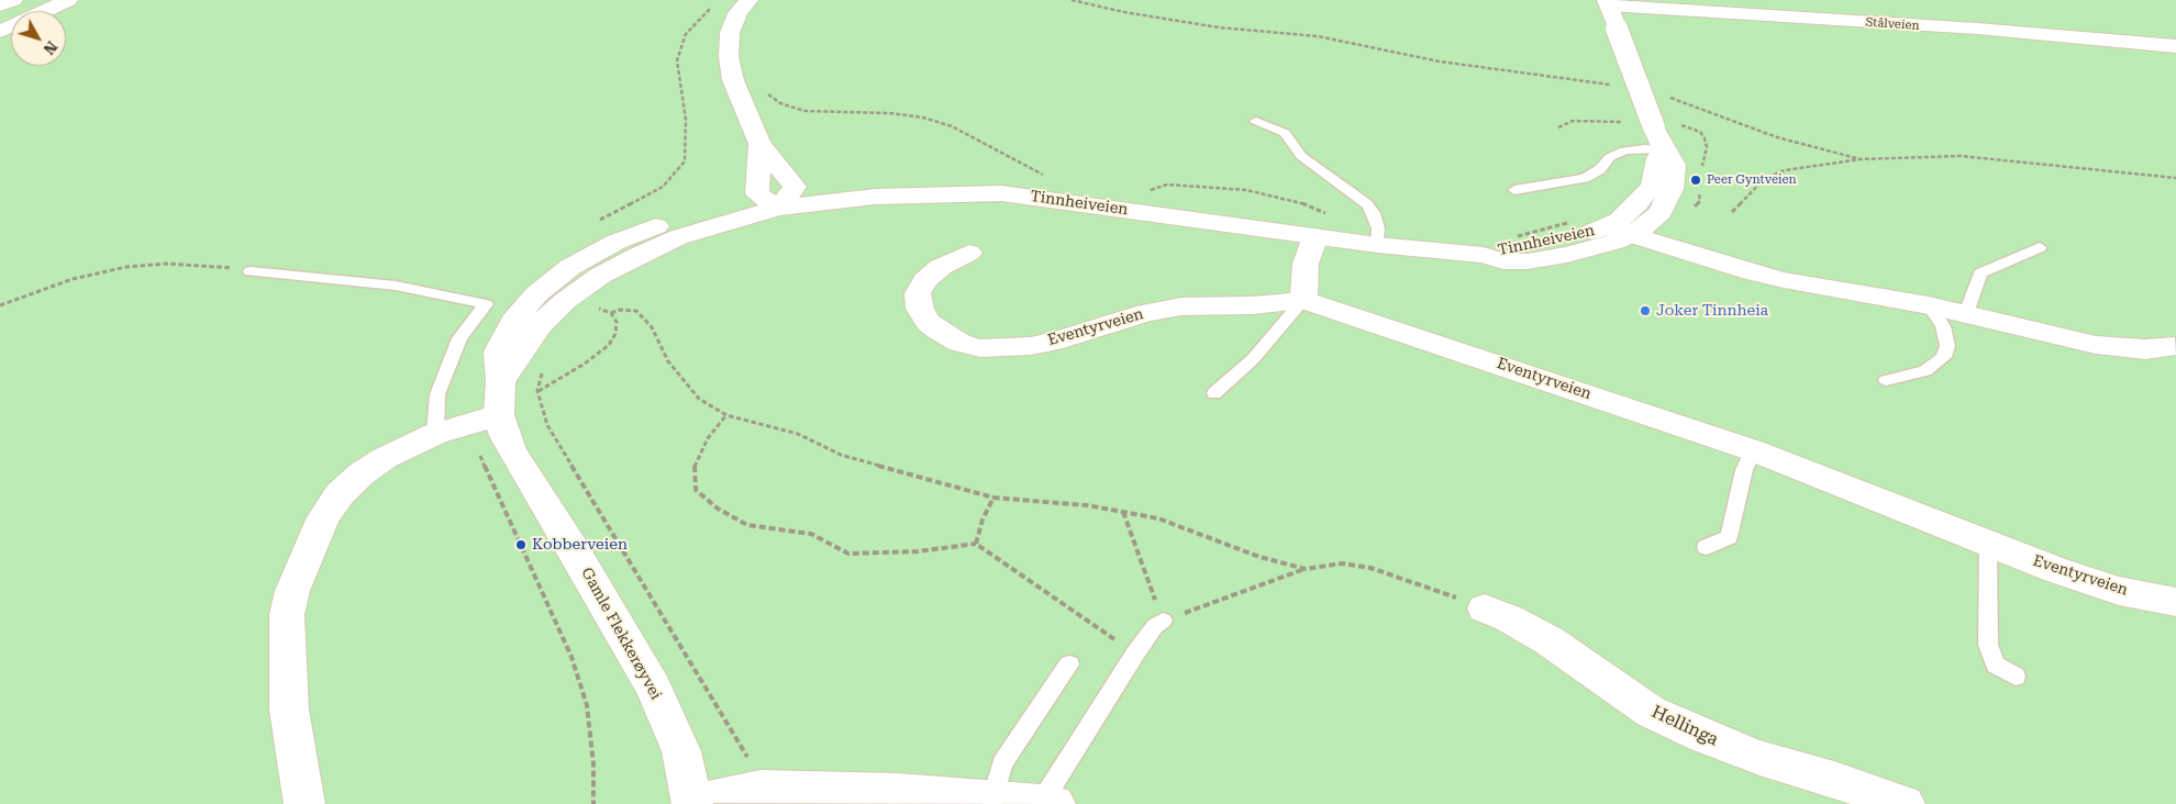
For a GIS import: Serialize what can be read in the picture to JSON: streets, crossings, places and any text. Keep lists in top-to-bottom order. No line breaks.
{"streets":{"main road":["Stålveien","Tinnheiveien","Eventyrveien","Gamle Flekkerøyvei","Hellinga"]},"crossings":[["Stålveien","Tinnheiveien"]],"places":["Peer Gyntveien","Joker Tinnheia","Kobberveien"],"north":"bottom right"}
